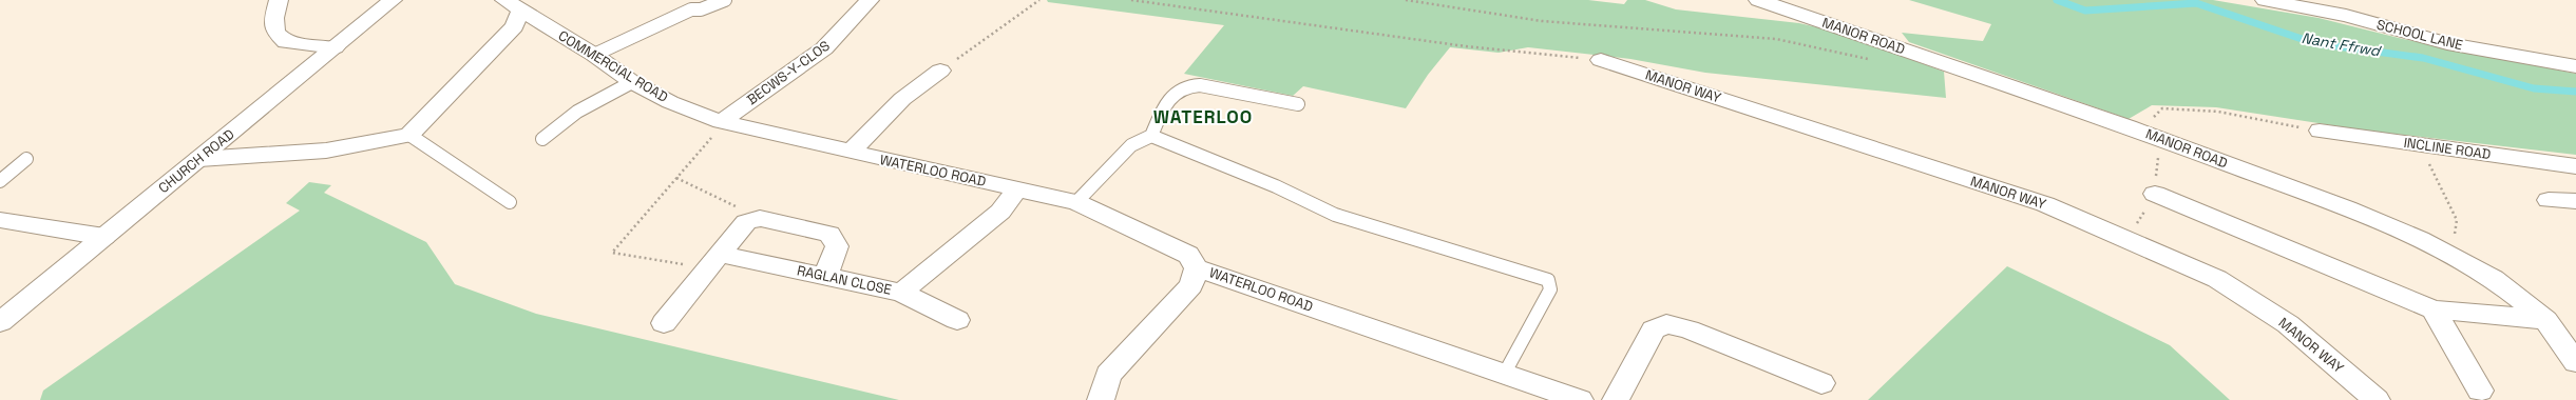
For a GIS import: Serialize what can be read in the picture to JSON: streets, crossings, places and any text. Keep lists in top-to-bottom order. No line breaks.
{"streets":{"street":["SCHOOL LANE","MANOR ROAD","COMMERCIAL ROAD","BECWS-Y-CLOS","MANOR WAY","INCLINE ROAD","CHURCH ROAD","WATERLOO ROAD","RAGLAN CLOSE"]},"crossings":[["COMMERCIAL ROAD","BECWS-Y-CLOS"],["COMMERCIAL ROAD","WATERLOO ROAD"],["WATERLOO ROAD","RAGLAN CLOSE"]],"districts":["WATERLOO"],"water":["Nant Ffrwd"]}
